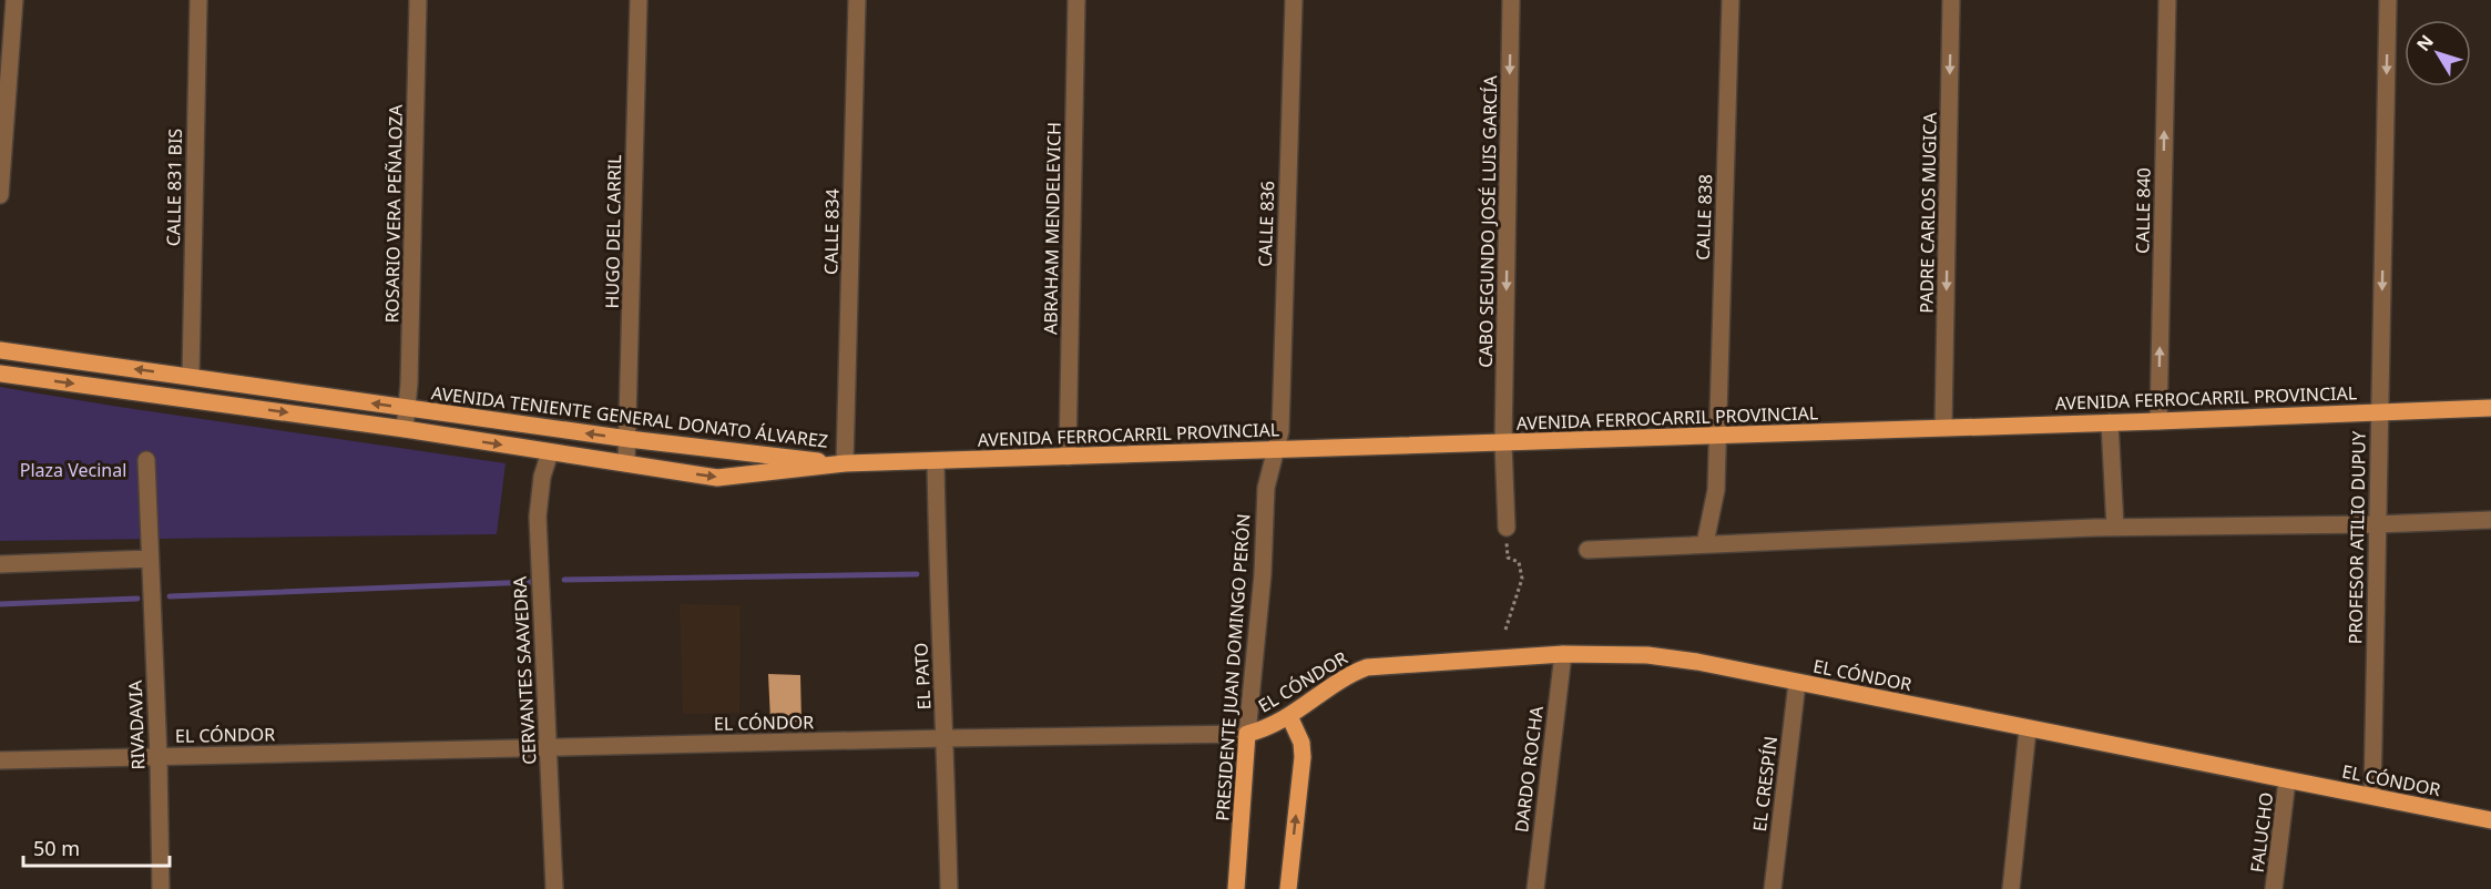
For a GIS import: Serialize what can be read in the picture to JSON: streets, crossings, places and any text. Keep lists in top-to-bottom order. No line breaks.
{"streets":{"main road":["AVENIDA FERROCARRIL PROVINCIAL","AVENIDA TENIENTE GENERAL DONATO ÁLVAREZ","PRESIDENTE JUAN DOMINGO PERÓN","EL CÓNDOR"],"street":["CALLE 831 BIS","CALLE 840","PADRE CARLOS MUGICA","ROSARIO VERA PEÑALOZA","CALLE 838","CABO SEGUNDO JOSÉ LUIS GARCÍA","CALLE 836","ABRAHAM MENDELEVICH","HUGO DEL CARRIL","CALLE 834","PROFESOR ATILIO DUPUY","CERVANTES SAAVEDRA","EL PATO","RIVADAVIA","DARDO ROCHA","EL CRESPÍN","FALUCHO"]},"crossings":[["CALLE 831 BIS","AVENIDA TENIENTE GENERAL DONATO ÁLVAREZ"],["CALLE 840","AVENIDA FERROCARRIL PROVINCIAL"],["PADRE CARLOS MUGICA","AVENIDA FERROCARRIL PROVINCIAL"],["ROSARIO VERA PEÑALOZA","AVENIDA TENIENTE GENERAL DONATO ÁLVAREZ"],["CALLE 838","AVENIDA FERROCARRIL PROVINCIAL"],["CABO SEGUNDO JOSÉ LUIS GARCÍA","AVENIDA FERROCARRIL PROVINCIAL"],["CALLE 836","AVENIDA FERROCARRIL PROVINCIAL"],["CALLE 836","PRESIDENTE JUAN DOMINGO PERÓN"],["ABRAHAM MENDELEVICH","AVENIDA FERROCARRIL PROVINCIAL"],["HUGO DEL CARRIL","AVENIDA TENIENTE GENERAL DONATO ÁLVAREZ"],["CALLE 834","AVENIDA FERROCARRIL PROVINCIAL"],["CALLE 834","AVENIDA TENIENTE GENERAL DONATO ÁLVAREZ"],["AVENIDA FERROCARRIL PROVINCIAL","AVENIDA TENIENTE GENERAL DONATO ÁLVAREZ"],["AVENIDA FERROCARRIL PROVINCIAL","PROFESOR ATILIO DUPUY"],["AVENIDA FERROCARRIL PROVINCIAL","PRESIDENTE JUAN DOMINGO PERÓN"],["AVENIDA FERROCARRIL PROVINCIAL","EL PATO"],["AVENIDA TENIENTE GENERAL DONATO ÁLVAREZ","CERVANTES SAAVEDRA"],["PROFESOR ATILIO DUPUY","EL CÓNDOR"],["PRESIDENTE JUAN DOMINGO PERÓN","EL CÓNDOR"],["CERVANTES SAAVEDRA","EL CÓNDOR"],["EL CÓNDOR","EL PATO"],["EL CÓNDOR","RIVADAVIA"],["EL CÓNDOR","DARDO ROCHA"],["EL CÓNDOR","EL CRESPÍN"],["EL CÓNDOR","FALUCHO"]],"one_way":["CALLE 840","PADRE CARLOS MUGICA","CABO SEGUNDO JOSÉ LUIS GARCÍA","PROFESOR ATILIO DUPUY"],"parks":["Plaza Vecinal"],"scale_bar":"50 m","north":"top left"}
